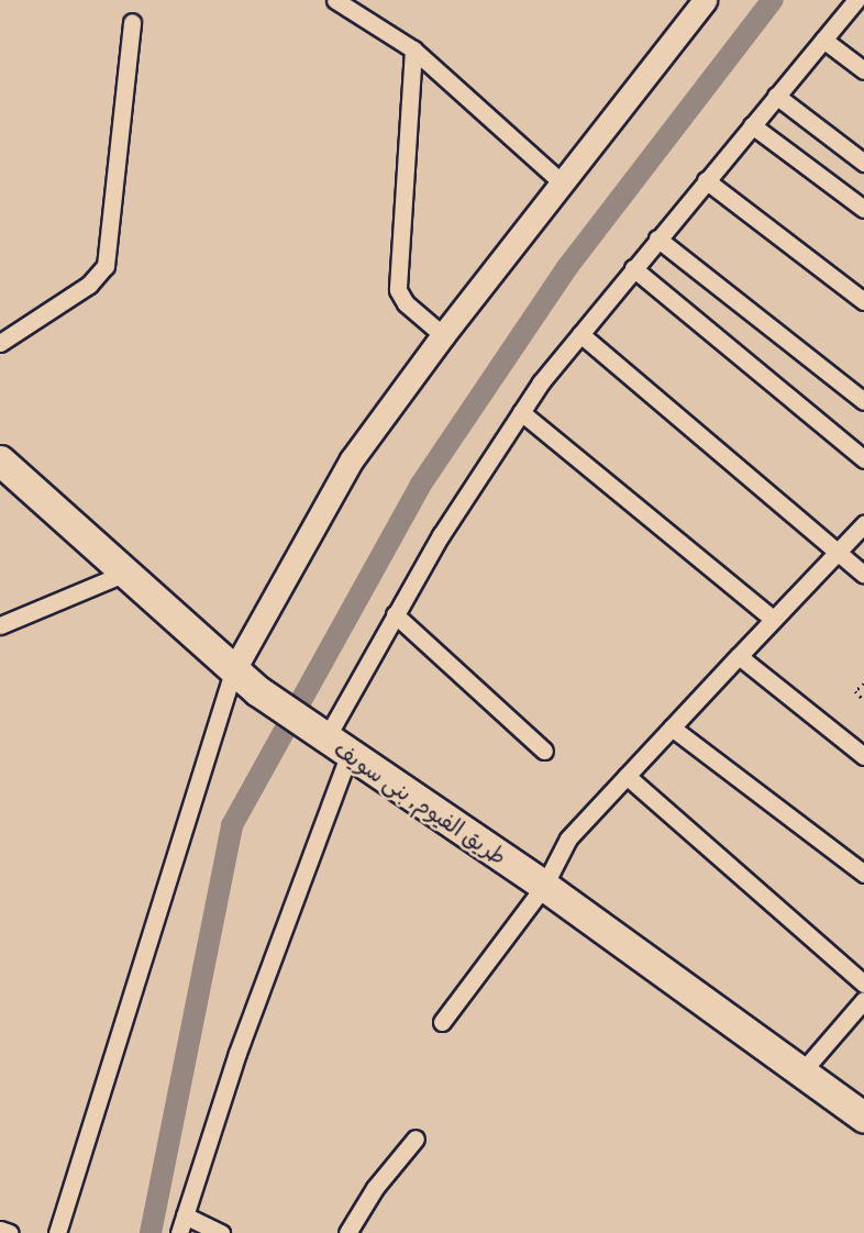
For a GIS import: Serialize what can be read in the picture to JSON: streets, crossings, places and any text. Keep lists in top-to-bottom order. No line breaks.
{"streets":{"highway":["طريق الفيوم, بنى سويف"]}}
